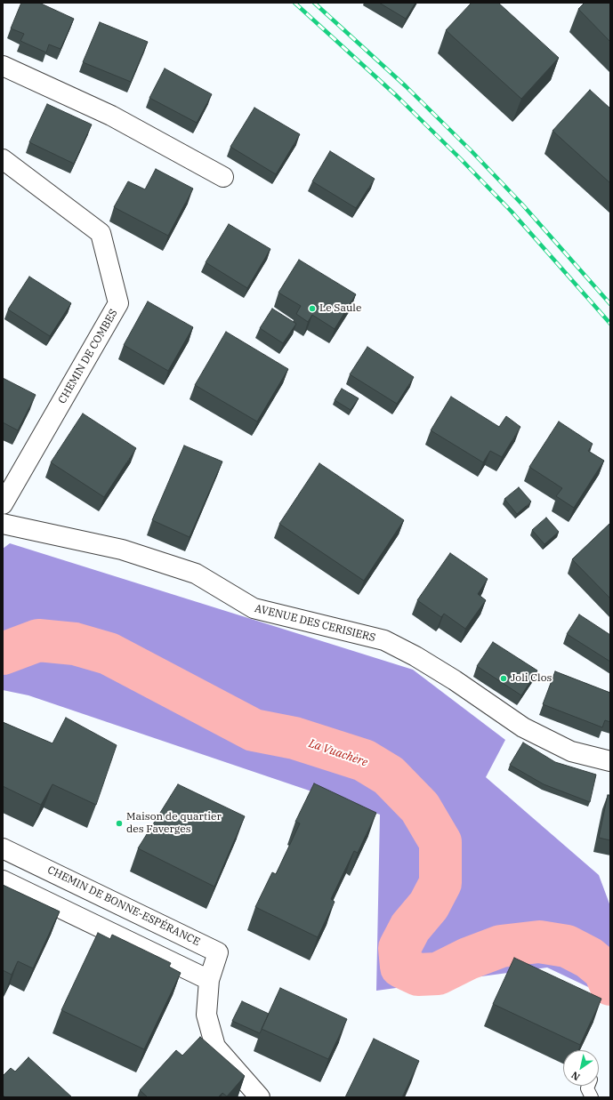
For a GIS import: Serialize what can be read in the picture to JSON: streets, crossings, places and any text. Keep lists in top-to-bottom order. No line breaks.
{"streets":{"street":["CHEMIN DE COMBES","AVENUE DES CERISIERS","CHEMIN DE BONNE-ESPÉRANCE"]},"water":["La Vuachère"],"places":["Le Saule","Joli Clos","Maison de quartier des Faverges"],"north":"bottom left"}
